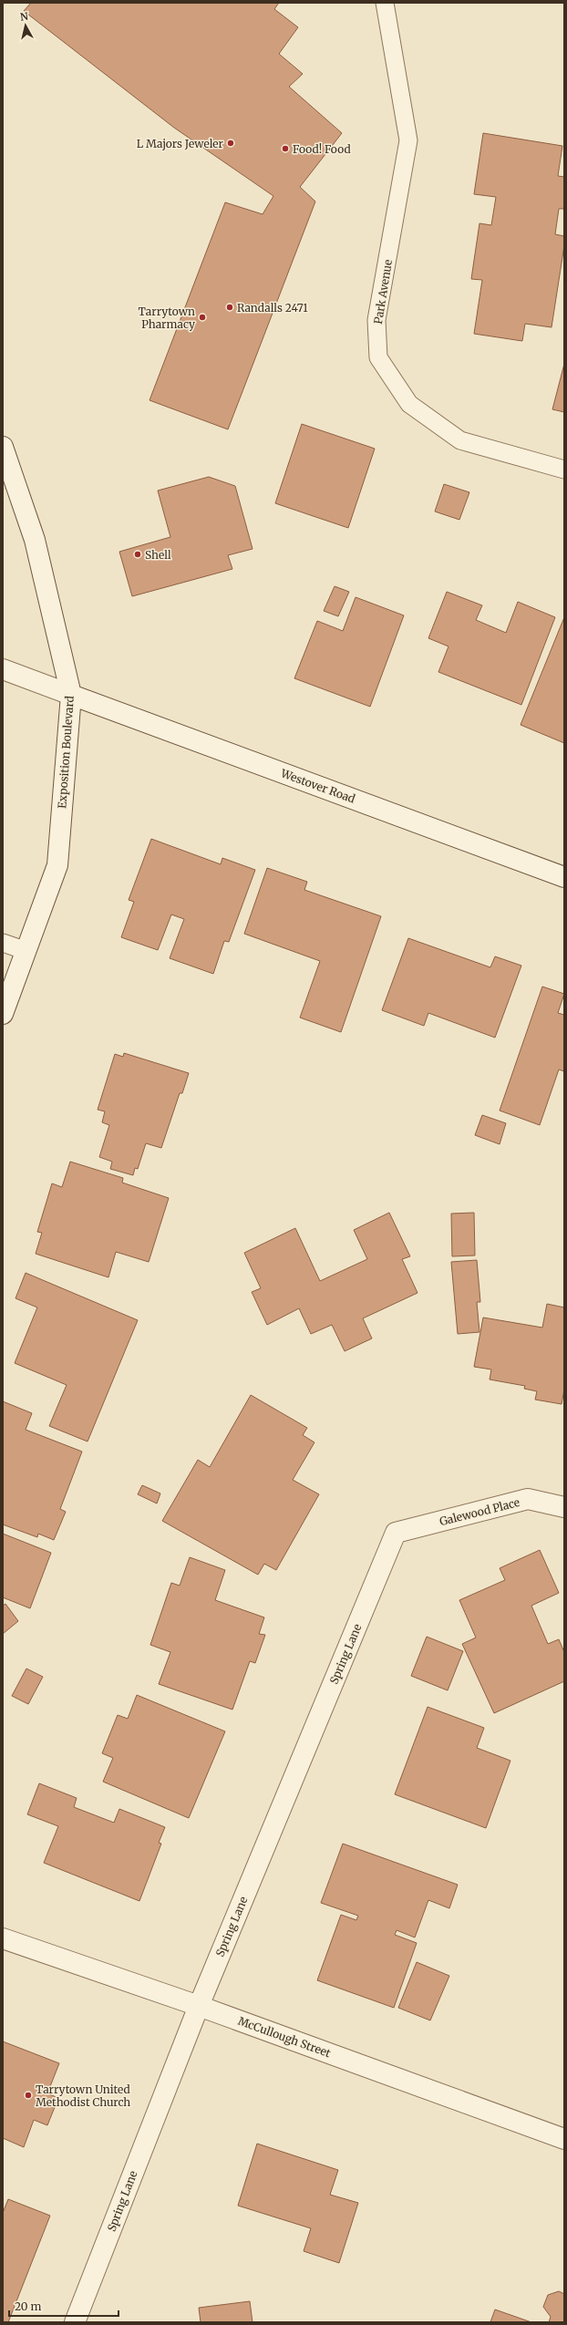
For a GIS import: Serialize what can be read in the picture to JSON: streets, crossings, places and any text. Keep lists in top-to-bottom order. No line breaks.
{"streets":{"street":["Exposition Boulevard","Westover Road","Galewood Place","Spring Lane","McCullough Street"],"lane":["Park Avenue"]},"crossings":[["Exposition Boulevard","Westover Road"],["Galewood Place","Spring Lane"],["Spring Lane","McCullough Street"]],"places":["L Majors Jeweler","Food! Food","Randalls 2471","Tarrytown Pharmacy","Shell","Tarrytown United Methodist Church"],"scale_bar":"20 m","north":"top"}
